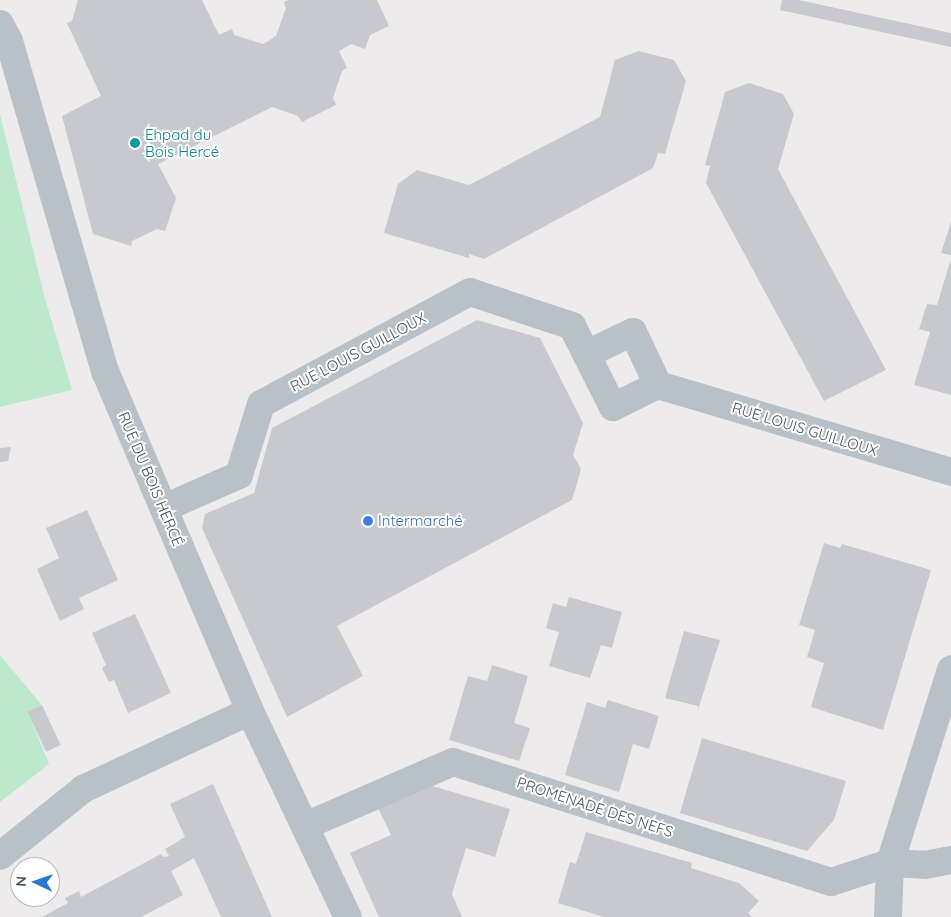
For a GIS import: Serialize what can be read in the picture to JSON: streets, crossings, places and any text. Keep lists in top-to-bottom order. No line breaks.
{"streets":{"street":["RUE LOUIS GUILLOUX","RUE DU BOIS HERCÉ","PROMENADE DES NEFS"]},"crossings":[["RUE LOUIS GUILLOUX","RUE DU BOIS HERCÉ"],["RUE DU BOIS HERCÉ","PROMENADE DES NEFS"]],"places":["Ehpad du Bois Hercé","Intermarché"],"north":"left"}
